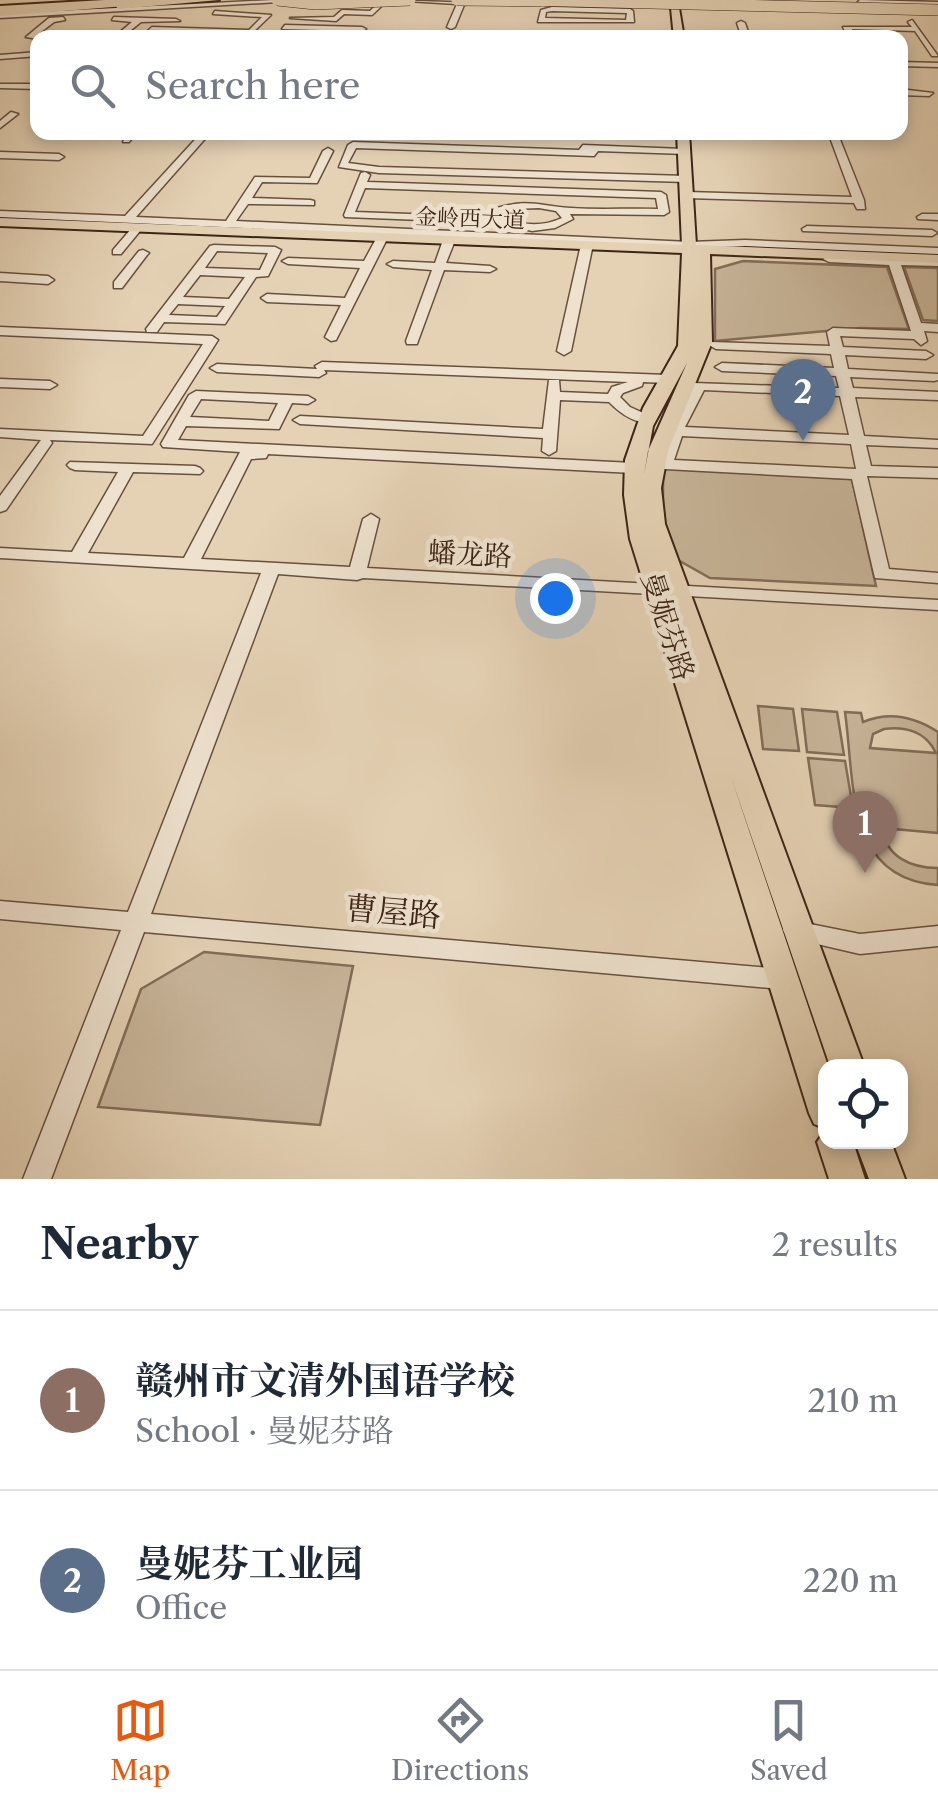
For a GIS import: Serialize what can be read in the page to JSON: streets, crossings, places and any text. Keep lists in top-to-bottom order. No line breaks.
{"streets":{"main road":["金岭西大道","曼妮芬路"],"street":["蟠龙路","曹屋路"]},"crossings":[["金岭西大道","曼妮芬路"],["蟠龙路","曼妮芬路"],["曼妮芬路","曹屋路"]],"page":{"search":"Search here","pins":["2","1"],"heading":["Nearby","2 results"],"list":[{"mark":"1","name":"赣州市文清外国语学校","note":"School · 曼妮芬路","value":"210 m"},{"mark":"2","name":"曼妮芬工业园","note":"Office","value":"220 m"}],"nav":["Map","Directions","Saved"]}}
